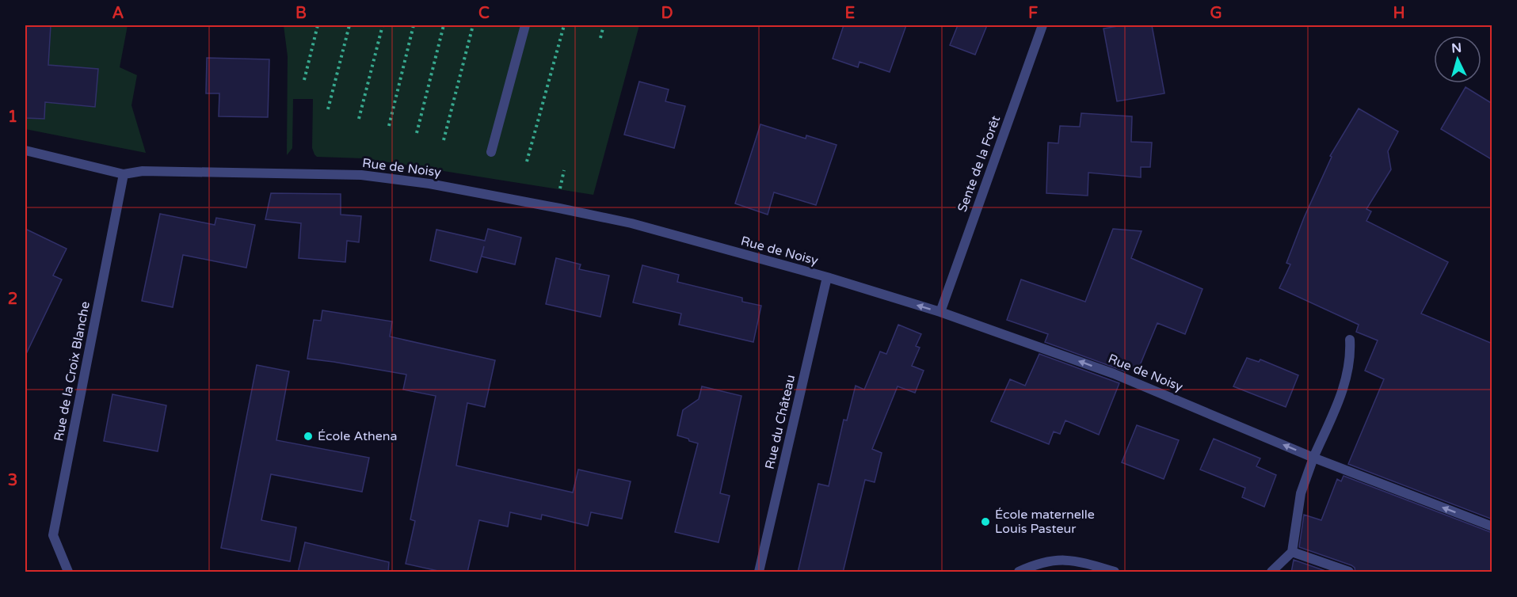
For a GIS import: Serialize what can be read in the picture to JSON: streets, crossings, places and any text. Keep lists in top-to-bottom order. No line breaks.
{"streets":{"street":["Sente de la Forêt","Rue de Noisy","Rue de la Croix Blanche","Rue du Château"]},"crossings":[["Sente de la Forêt","Rue de Noisy"],["Rue de Noisy","Rue de la Croix Blanche"],["Rue de Noisy","Rue du Château"]],"one_way":["Rue de Noisy"],"places":["École Athena","École maternelle Louis Pasteur"],"north":"top","grid":{"columns":["A","B","C","D","E","F","G","H"],"rows":["1","2","3"]}}
